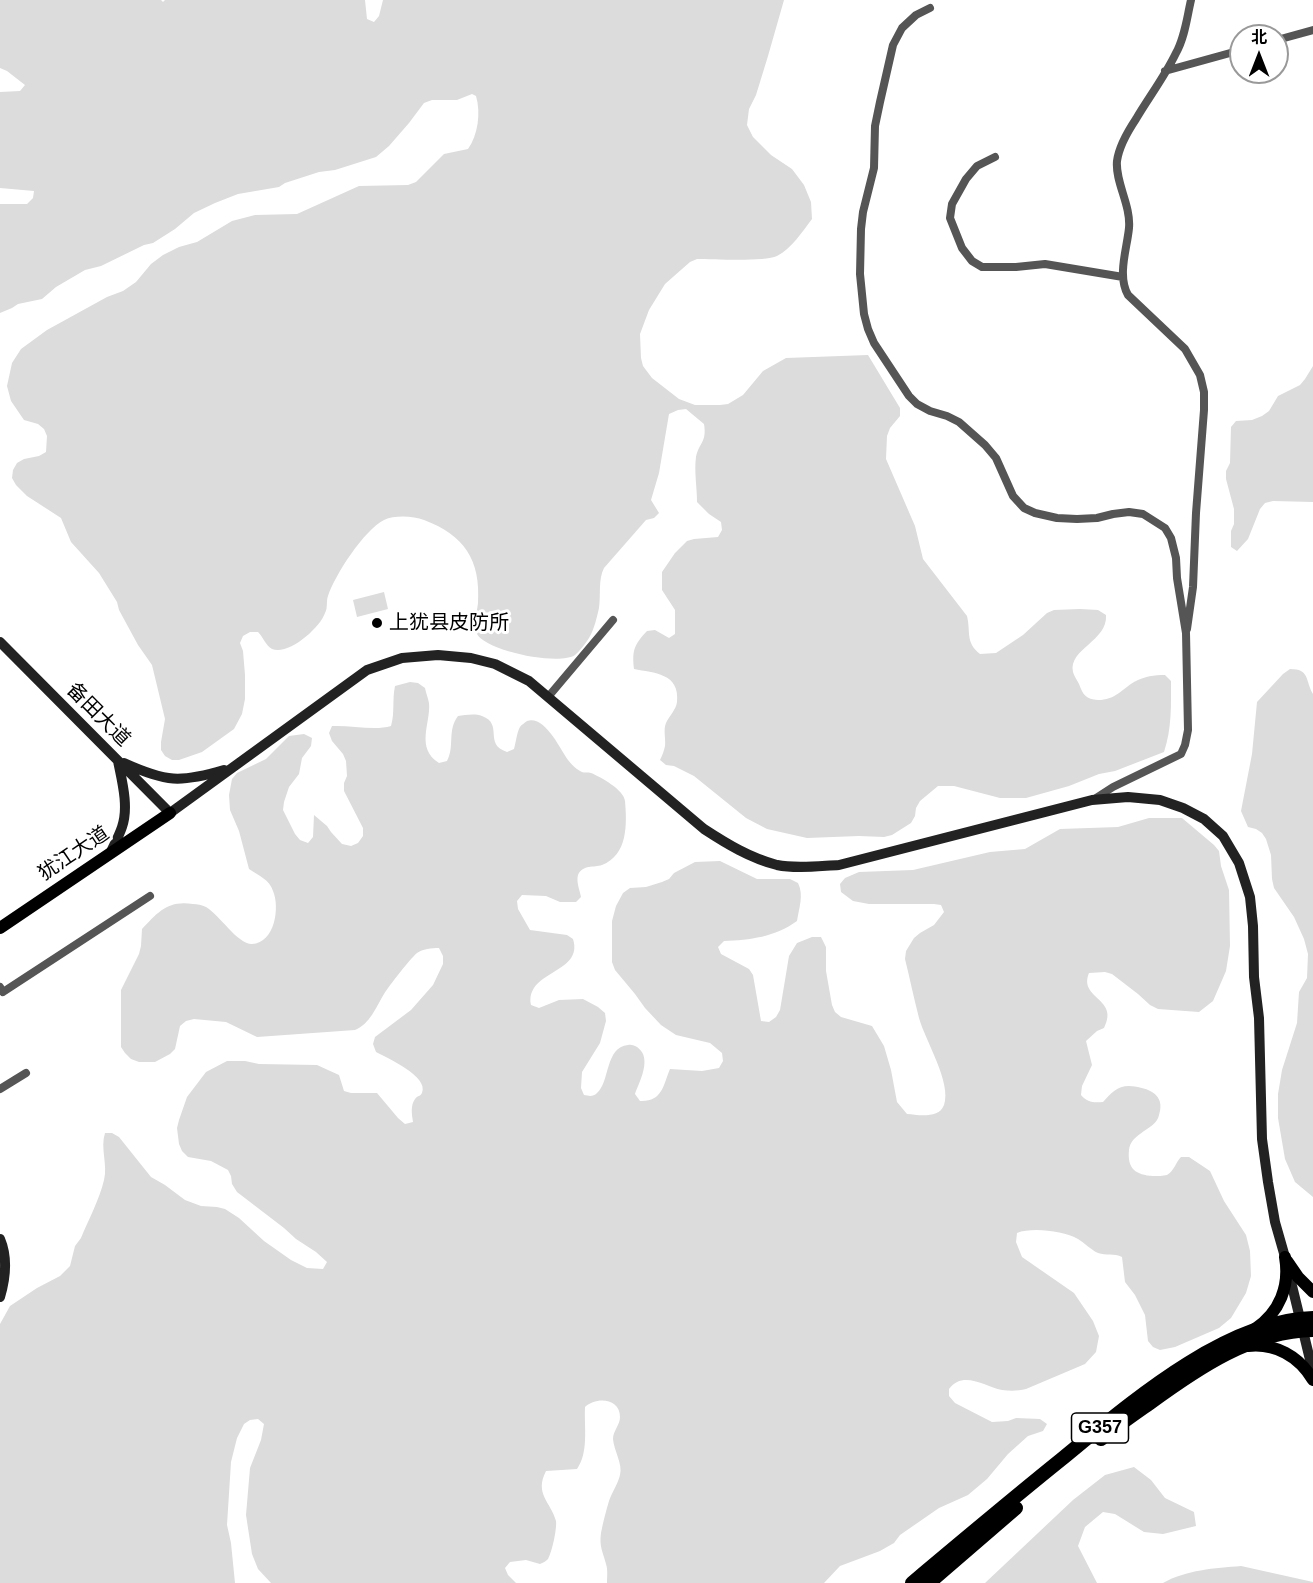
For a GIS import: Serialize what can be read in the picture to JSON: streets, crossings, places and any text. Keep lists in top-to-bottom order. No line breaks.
{"streets":{"highway":["G357"],"main road":["备田大道","犹江大道"]},"crossings":[["备田大道","犹江大道"]],"places":["上犹县皮防所"],"north":"top"}
